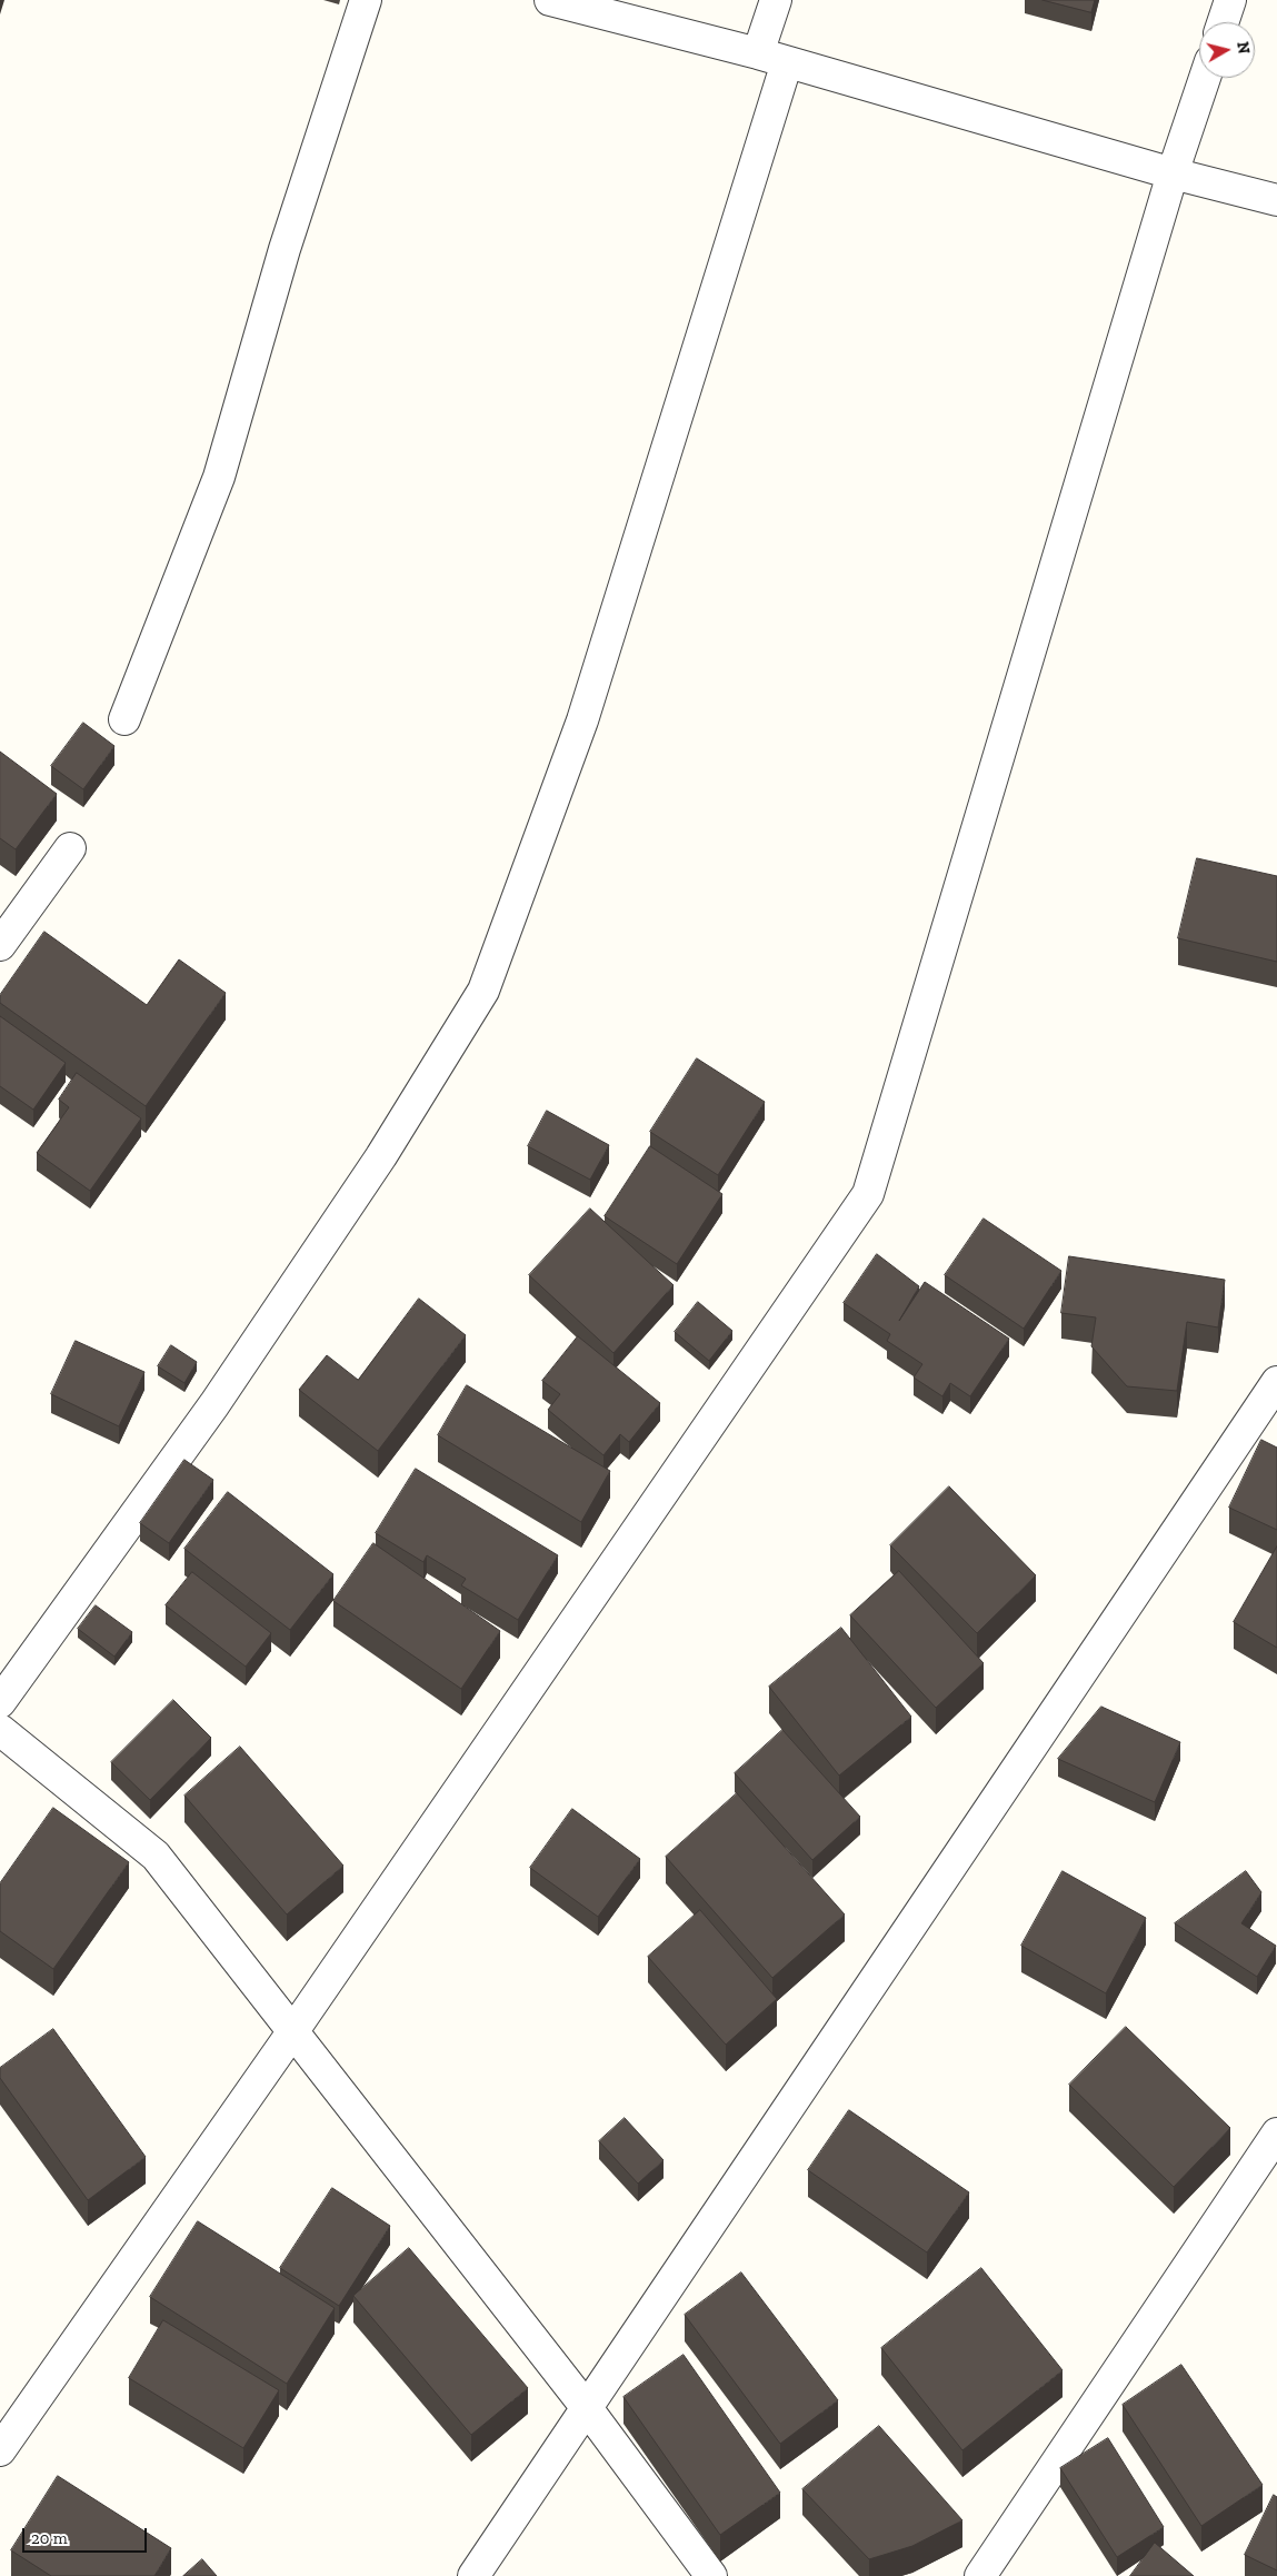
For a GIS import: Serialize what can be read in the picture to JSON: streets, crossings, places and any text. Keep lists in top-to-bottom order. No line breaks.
{"scale_bar":"20 m","north":"right"}
